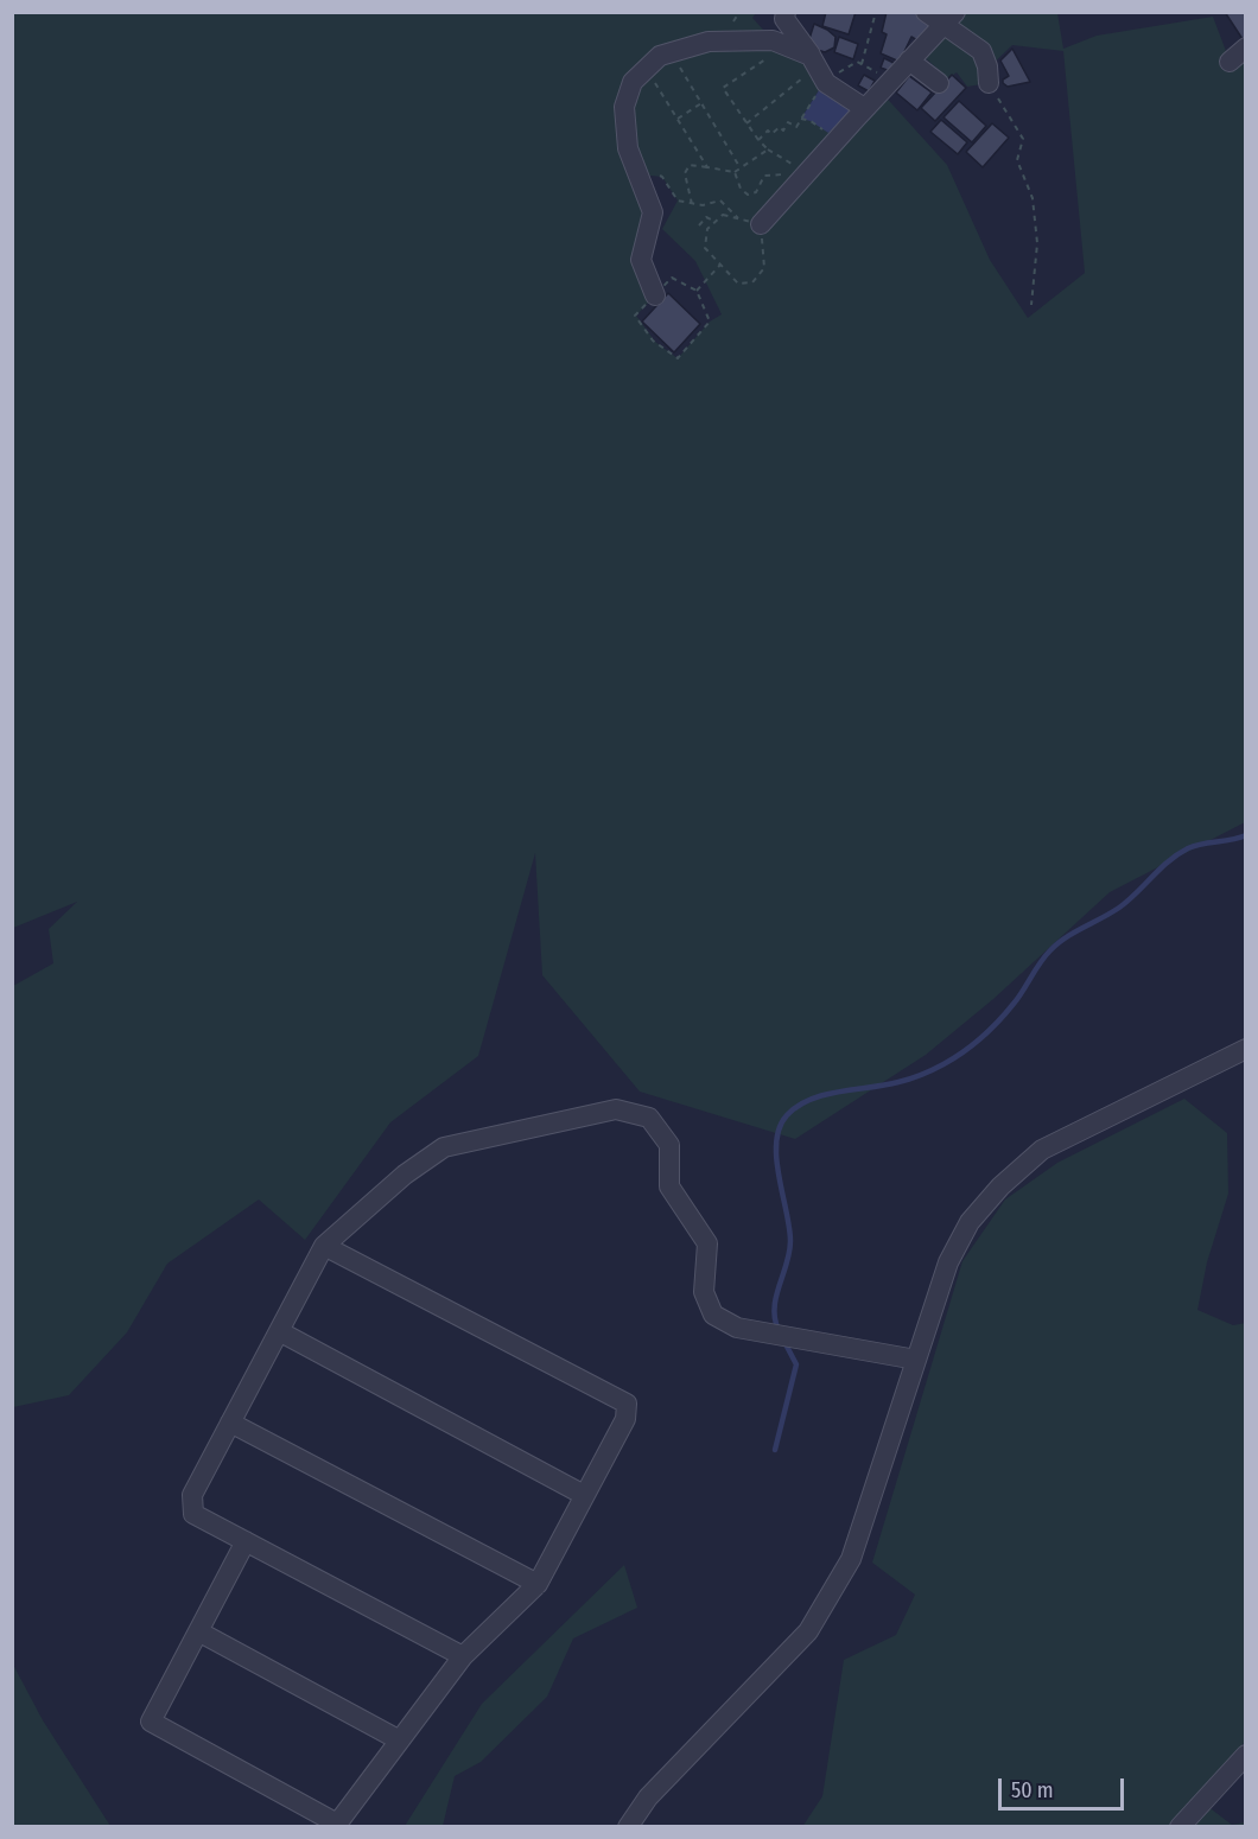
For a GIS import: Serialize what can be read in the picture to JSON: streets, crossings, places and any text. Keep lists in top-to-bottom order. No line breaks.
{"scale_bar":"50 m"}
